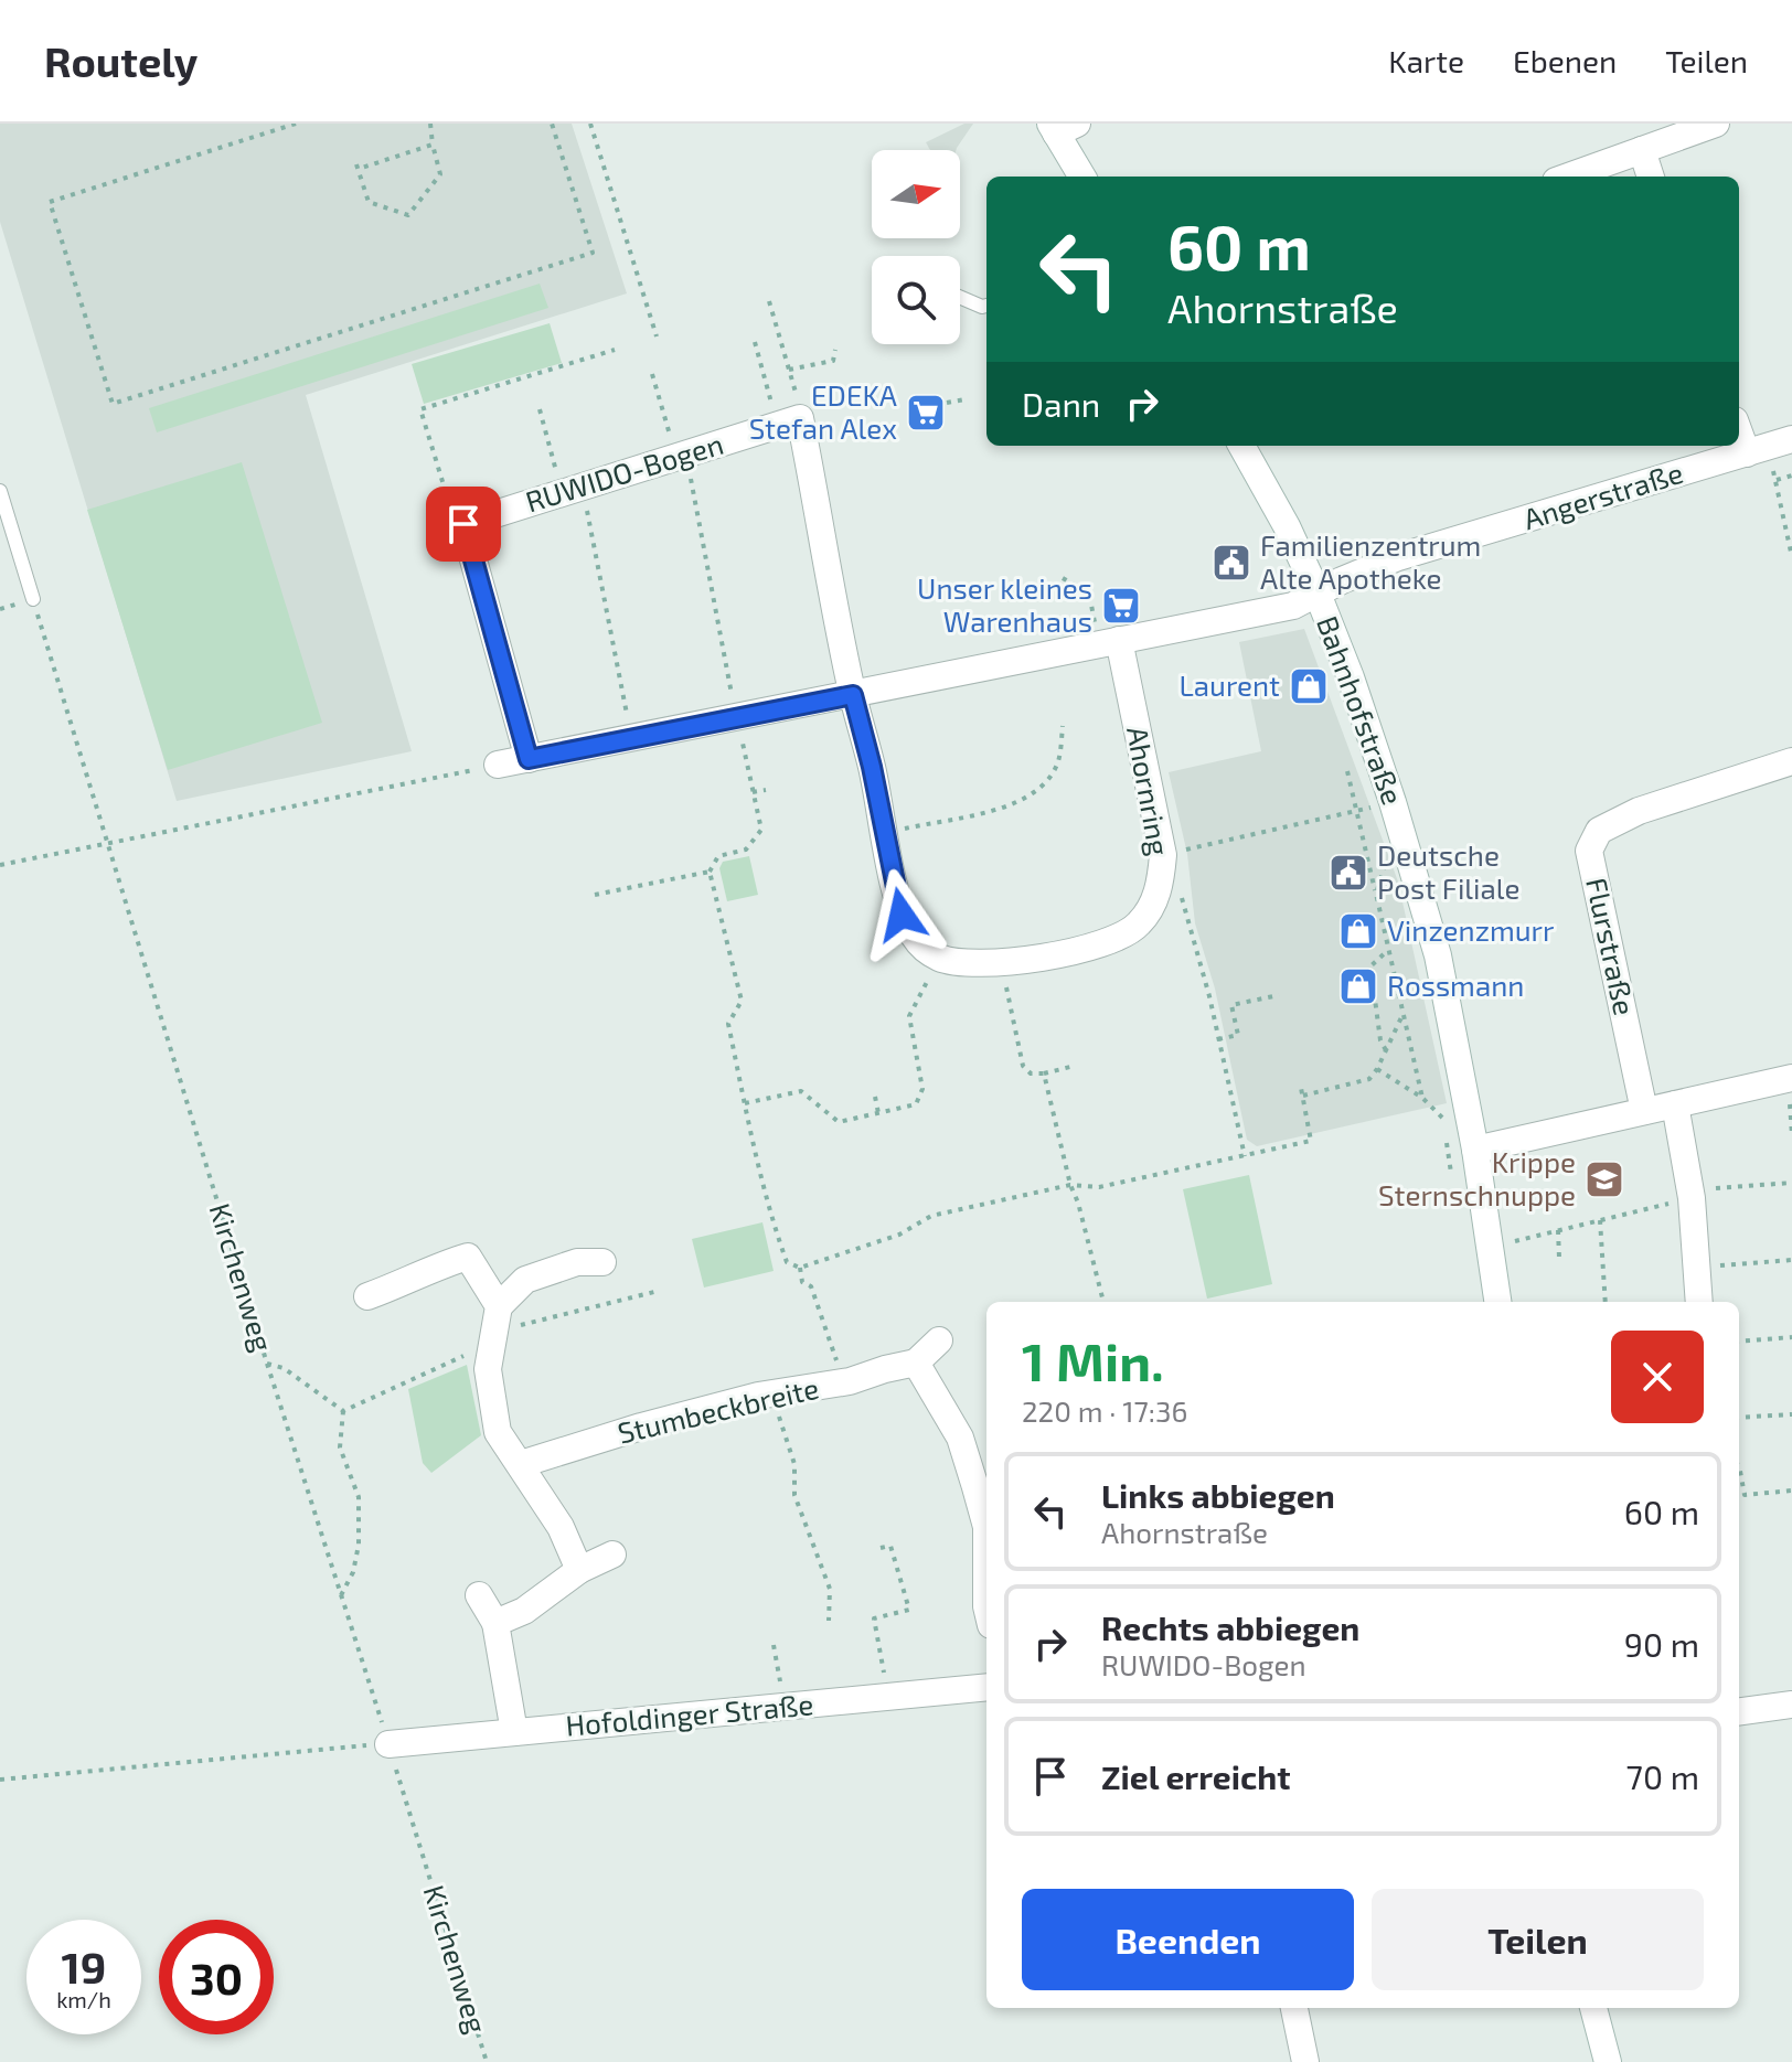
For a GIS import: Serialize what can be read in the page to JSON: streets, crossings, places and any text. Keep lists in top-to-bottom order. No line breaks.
{"streets":{"street":["RUWIDO-Bogen","Angerstraße","Bahnhofstraße","Ahornring","Flurstraße","Stumbeckbreite","Hofoldinger Straße"],"path":["Kirchenweg"]},"crossings":[["Angerstraße","Bahnhofstraße"],["Angerstraße","Ahornring"],["Kirchenweg","Hofoldinger Straße"]],"places":{"supermarket":["EDEKA Stefan Alex","Unser kleines Warenhaus"],"public building":["Familienzentrum Alte Apotheke","Deutsche Post Filiale"],"shop":["Laurent","Vinzenzmurr","Rossmann"],"school or university":["Krippe Sternschnuppe"]},"north":"right","page":{"header":"Routely","nav":["Karte","Ebenen","Teilen"],"turn":["60 m","Ahornstraße"],"then":"Dann","heading":["1 Min.","220 m · 17:36"],"list":[{"name":"Links abbiegen","note":"Ahornstraße","value":"60 m"},{"name":"Rechts abbiegen","note":"RUWIDO-Bogen","value":"90 m"},{"name":"Ziel erreicht","value":"70 m"}],"buttons":["Beenden","Teilen"],"speed":"19 km/h","limit":"30"}}
